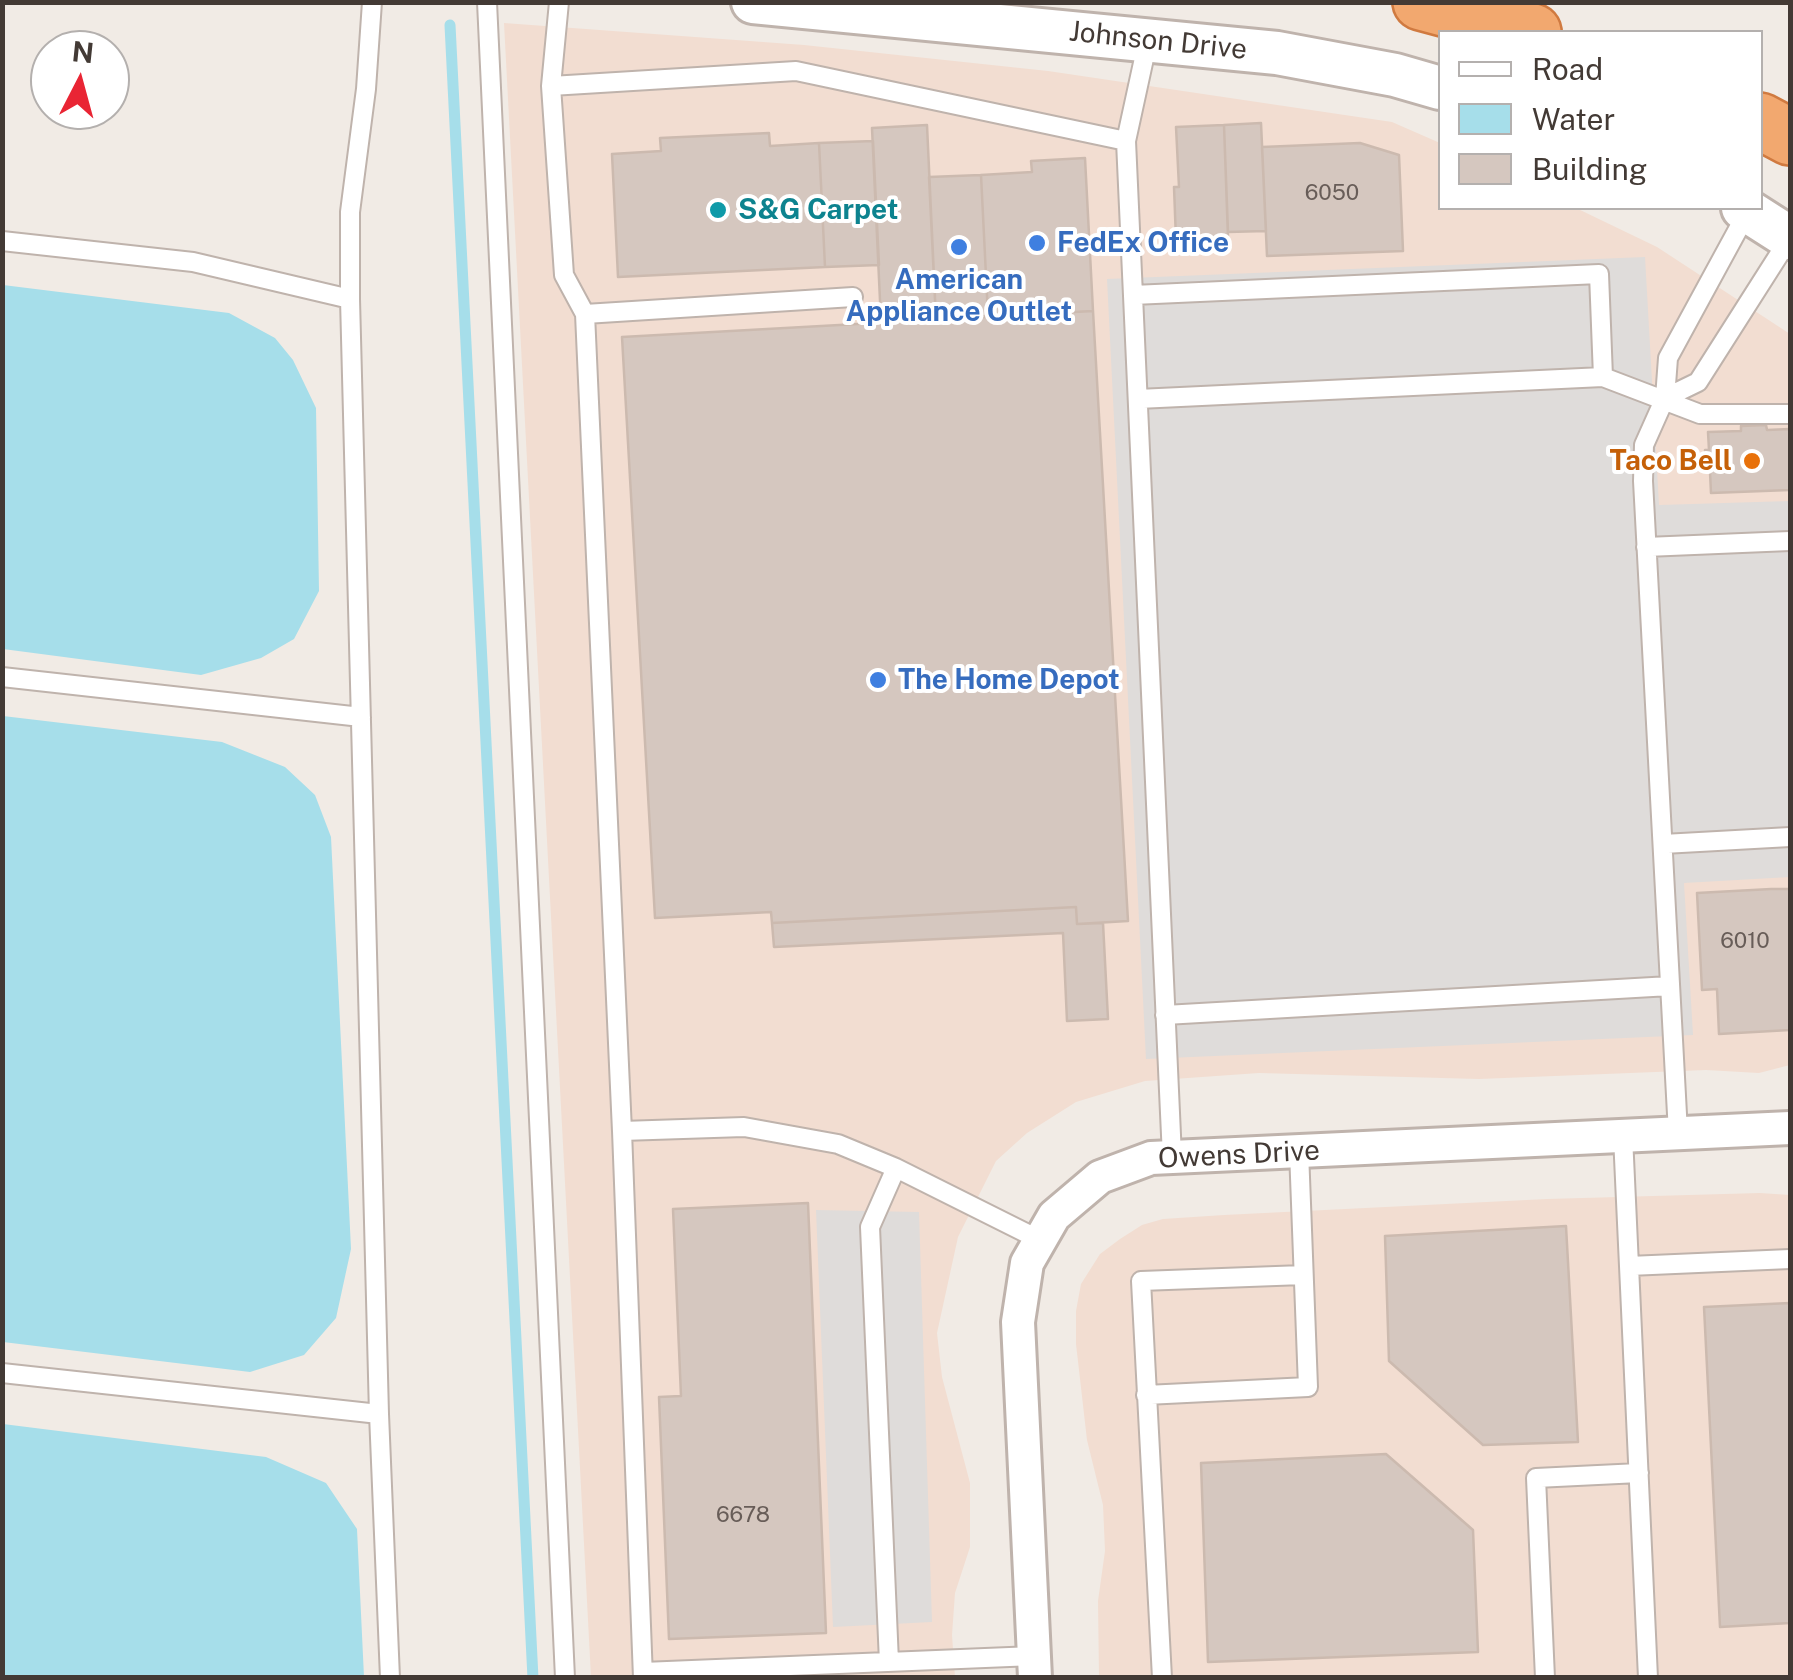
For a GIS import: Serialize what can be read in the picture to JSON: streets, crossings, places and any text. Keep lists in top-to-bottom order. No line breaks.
{"streets":{"street":["Johnson Drive","Owens Drive"]},"places":["S&G Carpet","FedEx Office","American Appliance Outlet","Taco Bell","The Home Depot"],"house_numbers":["6050","6010","6678"],"legend":["Road","Water","Building"],"north":"top"}
